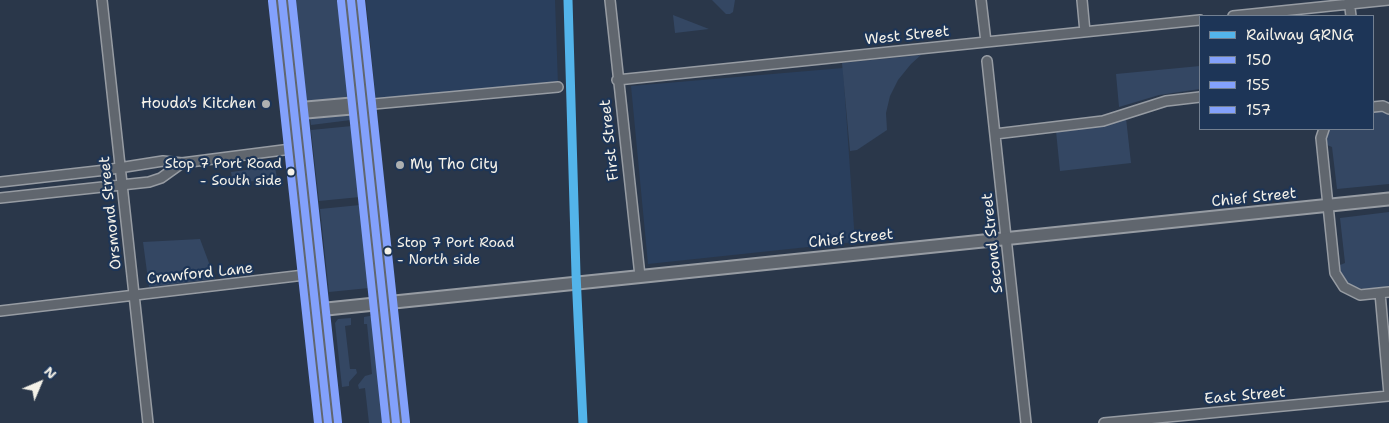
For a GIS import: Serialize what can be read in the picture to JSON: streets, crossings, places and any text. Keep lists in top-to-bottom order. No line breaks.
{"streets":{"street":["West Street","First Street","Chief Street","Orsmond Street","Second Street","Crawford Lane","East Street"]},"crossings":[["West Street","First Street"],["First Street","Chief Street"],["Chief Street","Second Street"],["Orsmond Street","Crawford Lane"]],"places":["Houda's Kitchen","My Tho City","Stop 7 Port Road - South side","Stop 7 Port Road - North side"],"lines":["rail line GRNG","transit line 150","transit line 157","transit line 155"],"legend":["Railway GRNG","150","155","157"],"north":"top right"}
